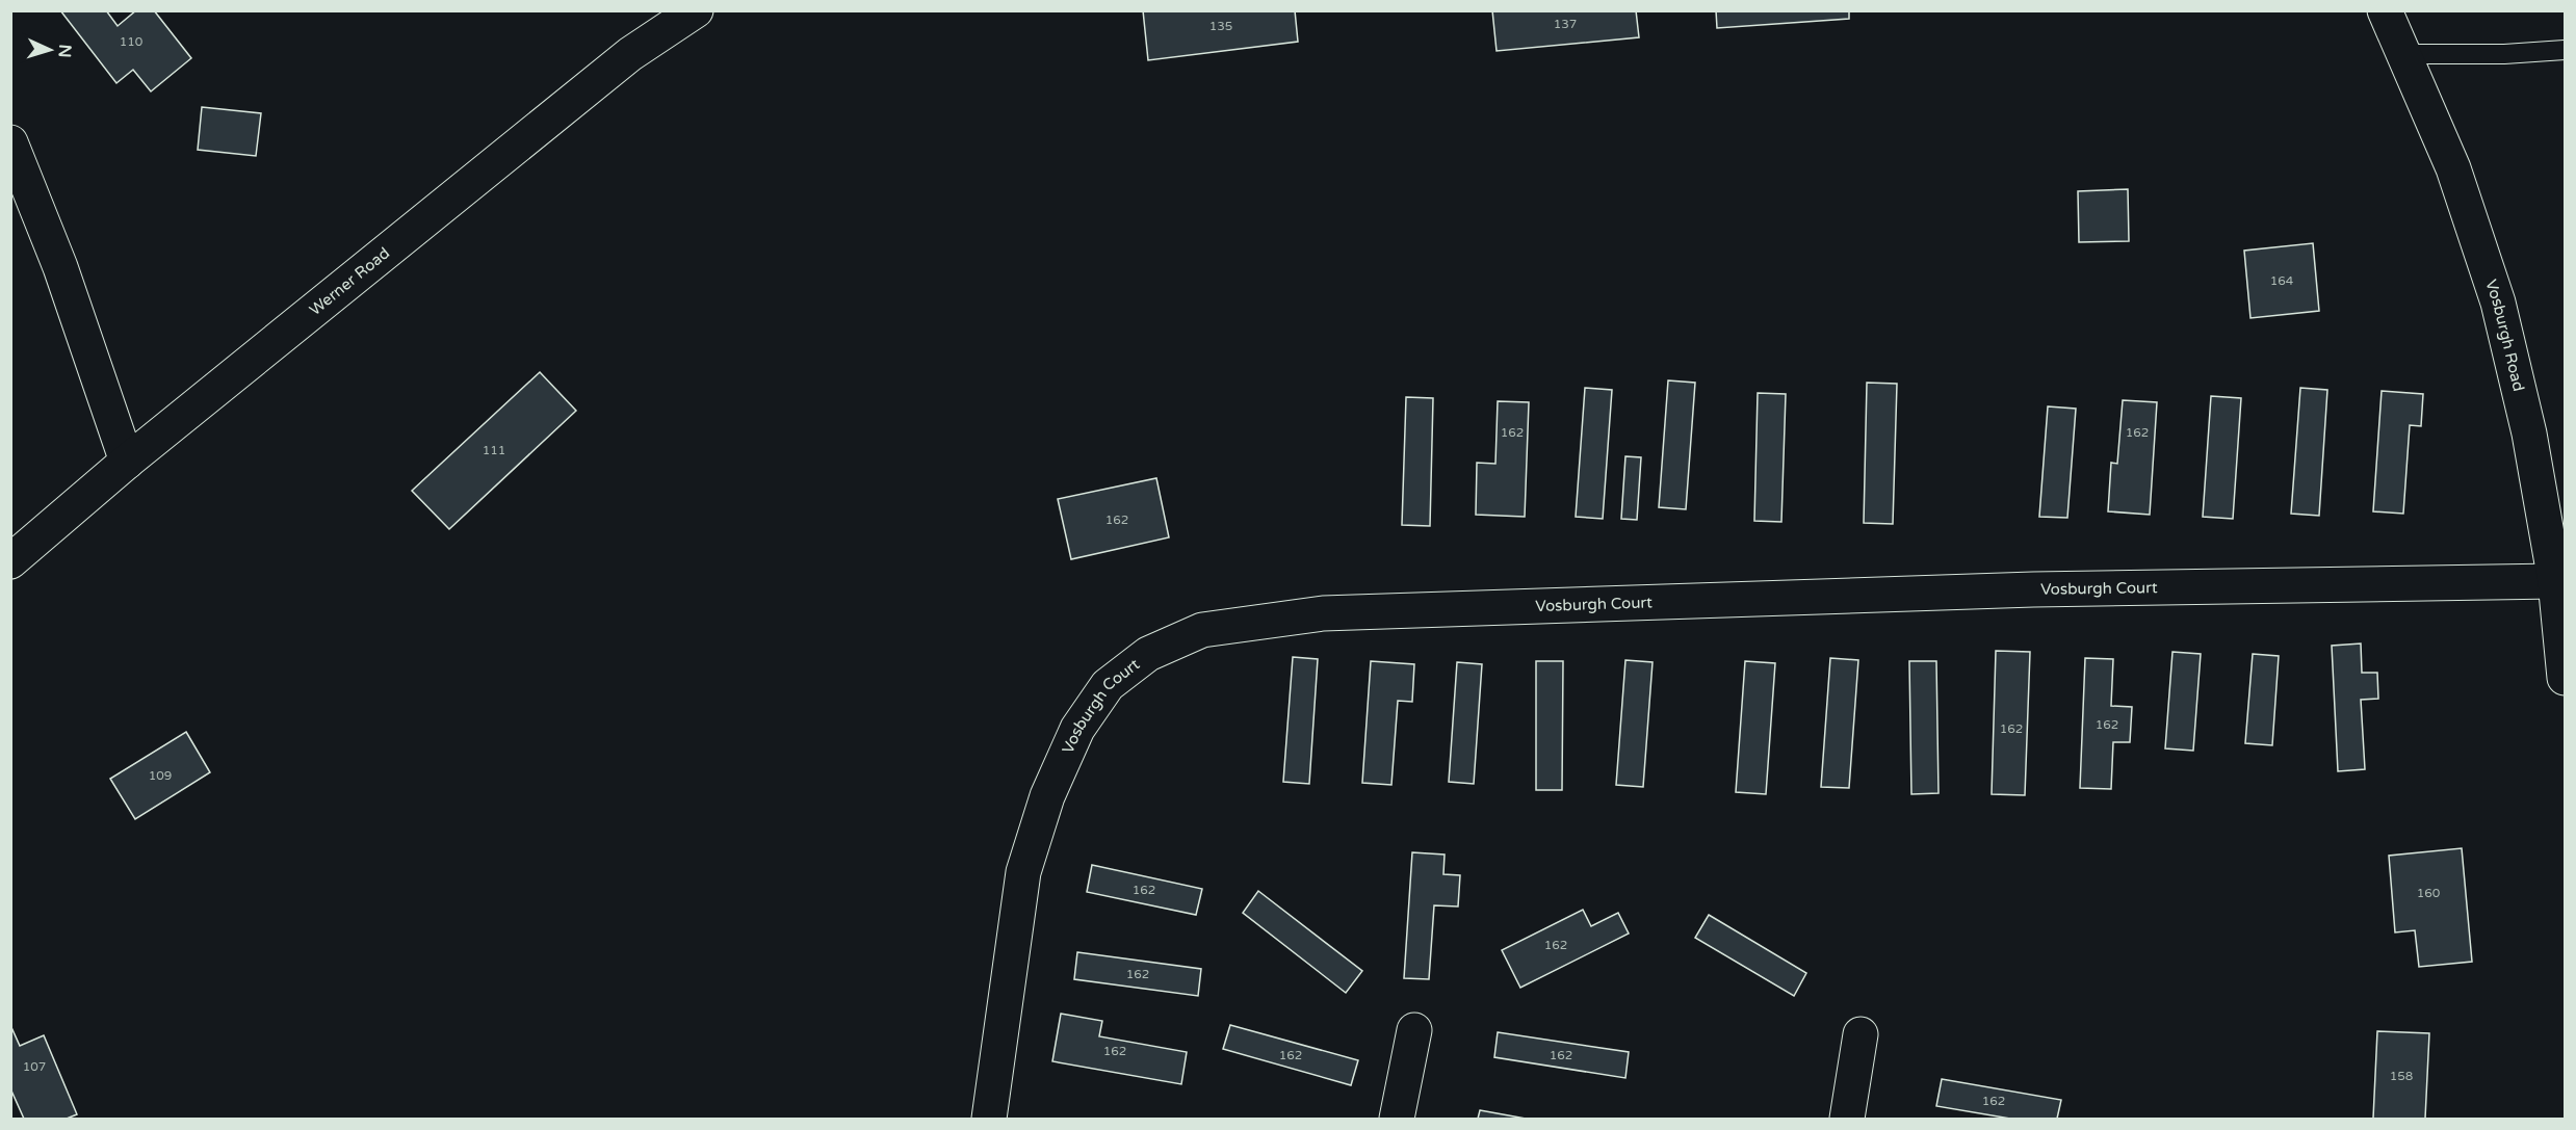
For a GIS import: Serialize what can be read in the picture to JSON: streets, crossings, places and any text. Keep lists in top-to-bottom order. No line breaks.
{"streets":{"street":["Werner Road","Vosburgh Road","Vosburgh Court"]},"crossings":[["Vosburgh Road","Vosburgh Court"]],"house_numbers":["137","135","110","164","162","162","111","162","162","162","109","162","160","162","162","162","162","162","107","158","162"],"north":"right"}
